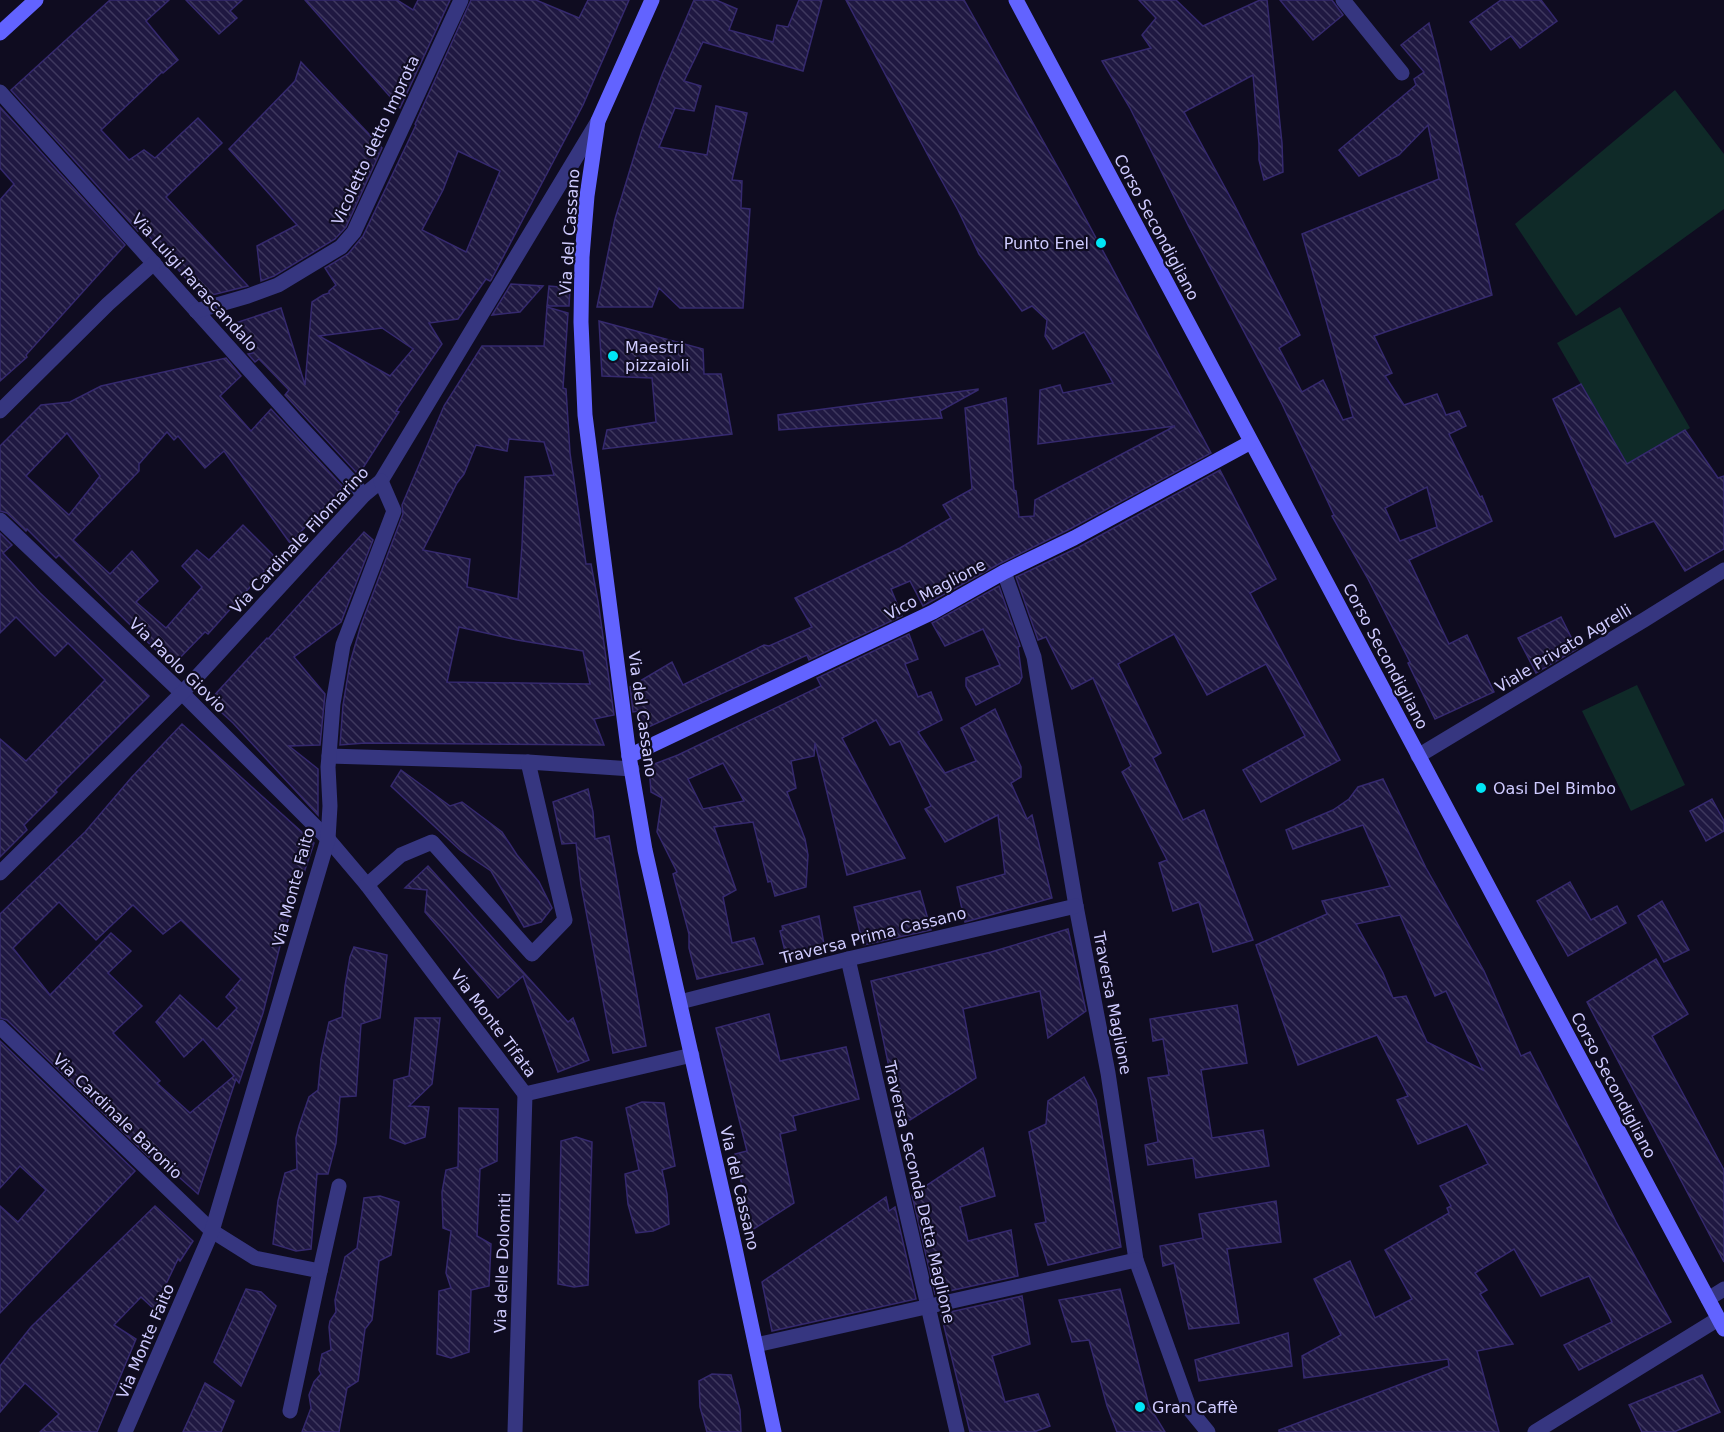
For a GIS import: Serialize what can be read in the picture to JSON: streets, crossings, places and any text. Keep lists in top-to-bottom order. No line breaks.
{"streets":{"main road":["Corso Secondigliano","Via del Cassano","Vico Maglione"],"street":["Vicoletto detto Improta","Via Luigi Parascandalo","Via Cardinale Filomarino","Viale Privato Agrelli","Via Paolo Giovio","Via Monte Faito","Traversa Prima Cassano","Traversa Maglione","Via Monte Tifata","Via Cardinale Baronio","Traversa Seconda Detta Maglione","Via delle Dolomiti"]},"crossings":[["Vicoletto detto Improta","Via Luigi Parascandalo"],["Corso Secondigliano","Vico Maglione"],["Corso Secondigliano","Viale Privato Agrelli"],["Via del Cassano","Via Cardinale Filomarino"],["Via del Cassano","Vico Maglione"],["Via del Cassano","Traversa Prima Cassano"],["Via del Cassano","Via Monte Tifata"],["Via Luigi Parascandalo","Via Cardinale Filomarino"],["Via Cardinale Filomarino","Via Paolo Giovio"],["Via Cardinale Filomarino","Via Monte Faito"],["Vico Maglione","Traversa Maglione"],["Via Paolo Giovio","Via Monte Faito"],["Via Paolo Giovio","Via Monte Tifata"],["Via Monte Faito","Via Monte Tifata"],["Via Monte Faito","Via Cardinale Baronio"],["Traversa Prima Cassano","Traversa Maglione"],["Traversa Prima Cassano","Traversa Seconda Detta Maglione"],["Via Monte Tifata","Via delle Dolomiti"]],"places":["Punto Enel","Maestri pizzaioli","Oasi Del Bimbo","Gran Caffè"]}
